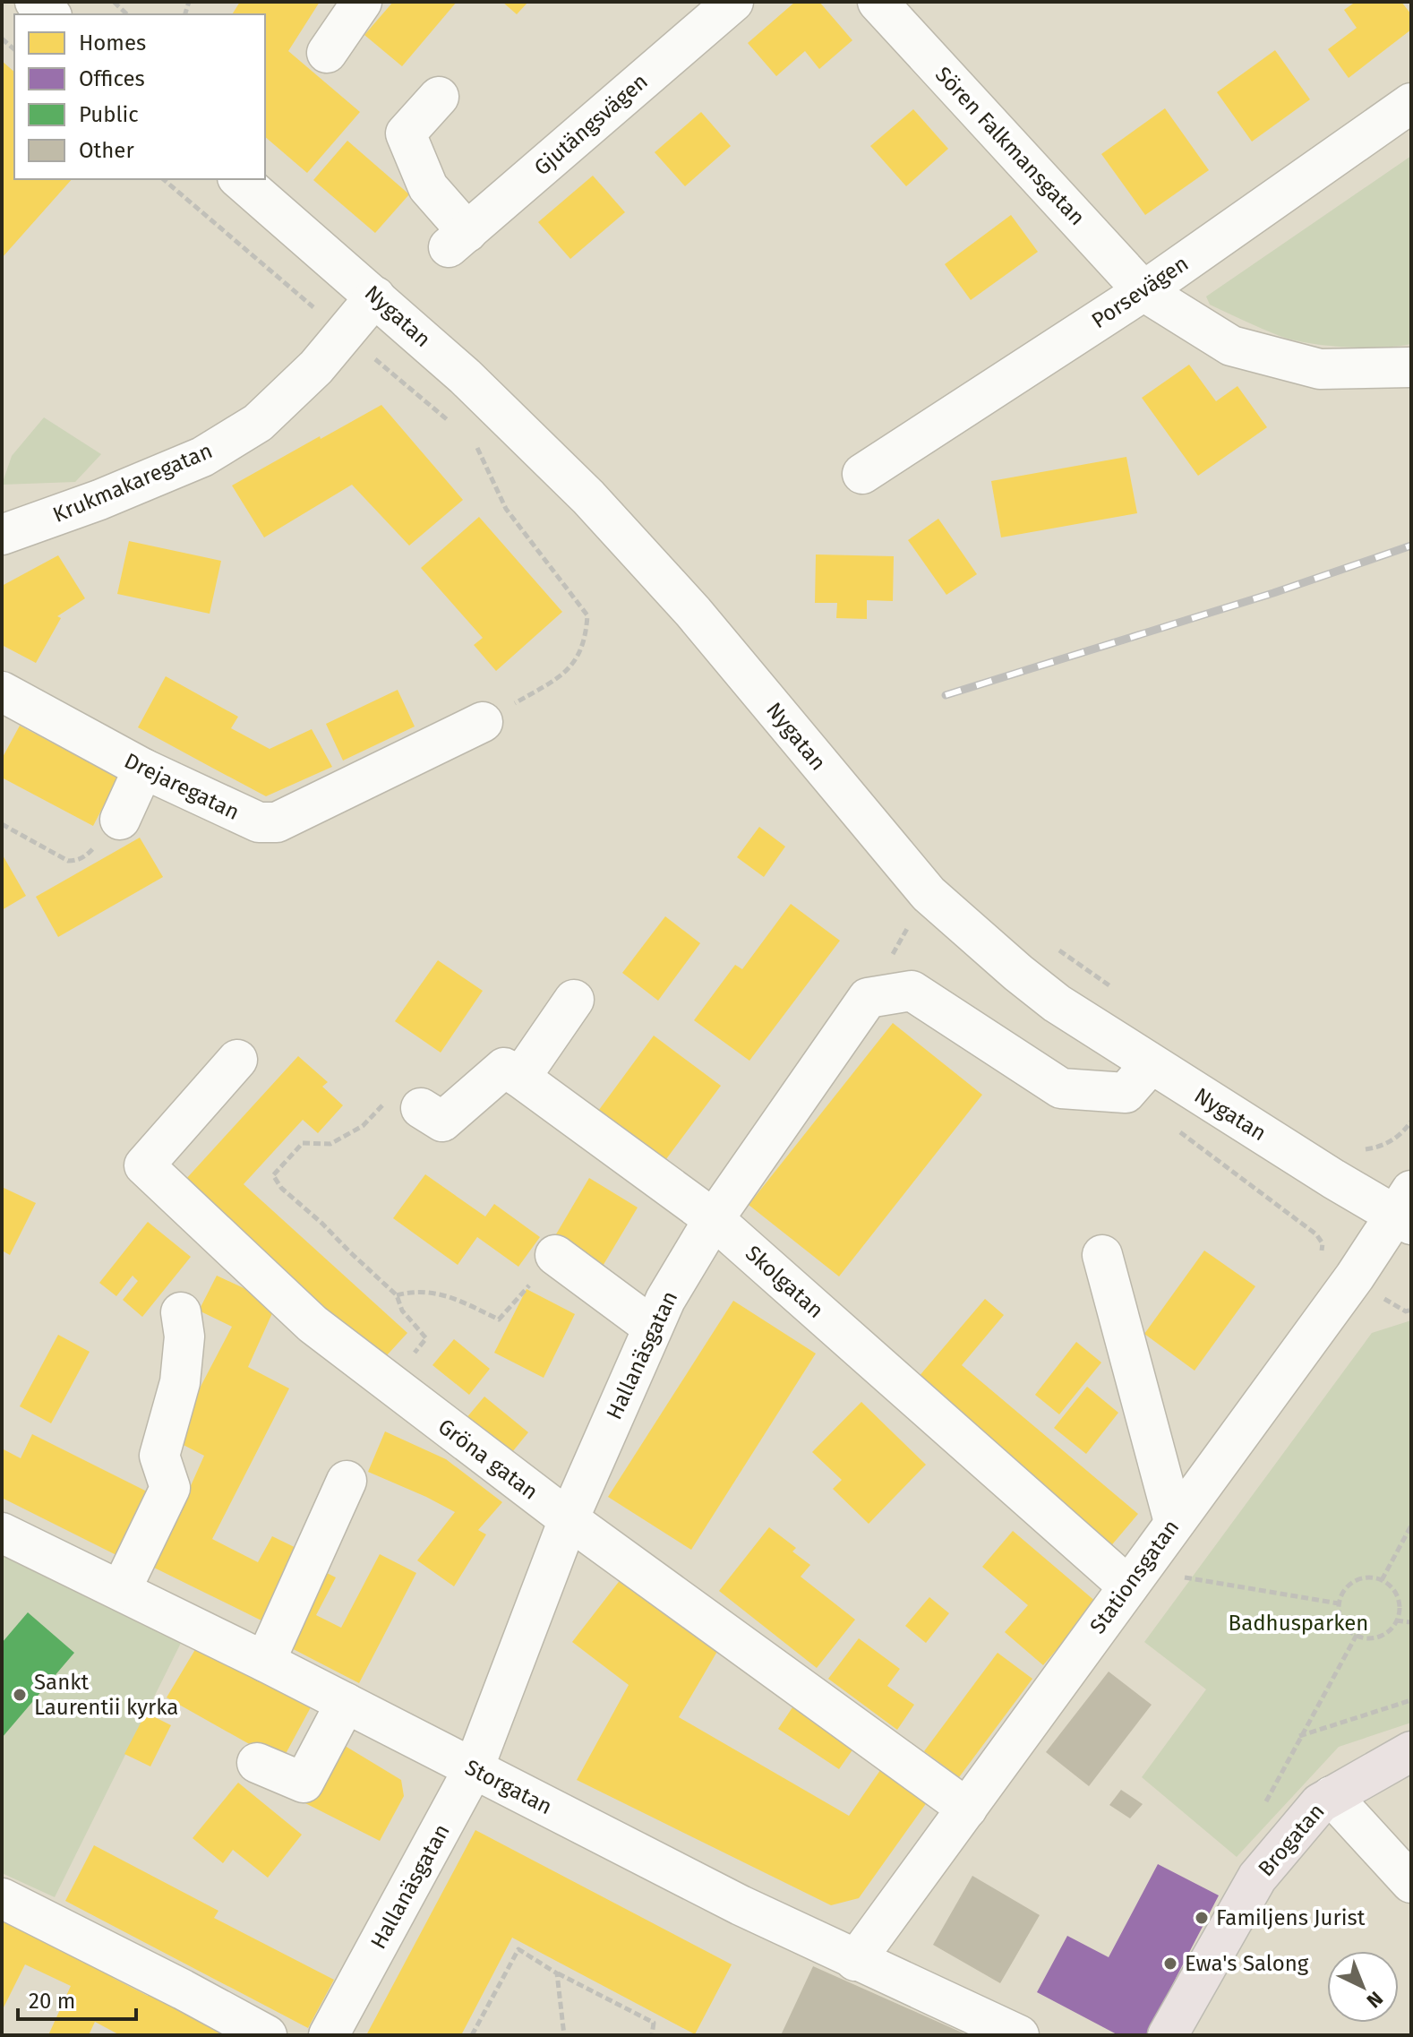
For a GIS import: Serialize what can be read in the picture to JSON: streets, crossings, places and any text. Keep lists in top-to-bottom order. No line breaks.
{"streets":{"main road":["Brogatan"],"street":["Gjutängsvägen","Sören Falkmansgatan","Porsevägen","Nygatan","Krukmakaregatan","Drejaregatan","Skolgatan","Hallanäsgatan","Gröna gatan","Stationsgatan","Storgatan"]},"crossings":[["Sören Falkmansgatan","Porsevägen"],["Nygatan","Krukmakaregatan"],["Nygatan","Stationsgatan"],["Skolgatan","Hallanäsgatan"],["Skolgatan","Stationsgatan"],["Hallanäsgatan","Gröna gatan"],["Hallanäsgatan","Storgatan"],["Gröna gatan","Stationsgatan"],["Stationsgatan","Storgatan"]],"parks":["Badhusparken"],"places":["Sankt Laurentii kyrka","Familjens Jurist","Ewa's Salong"],"legend":["Homes","Offices","Public","Other"],"scale_bar":"20 m","north":"bottom right"}
